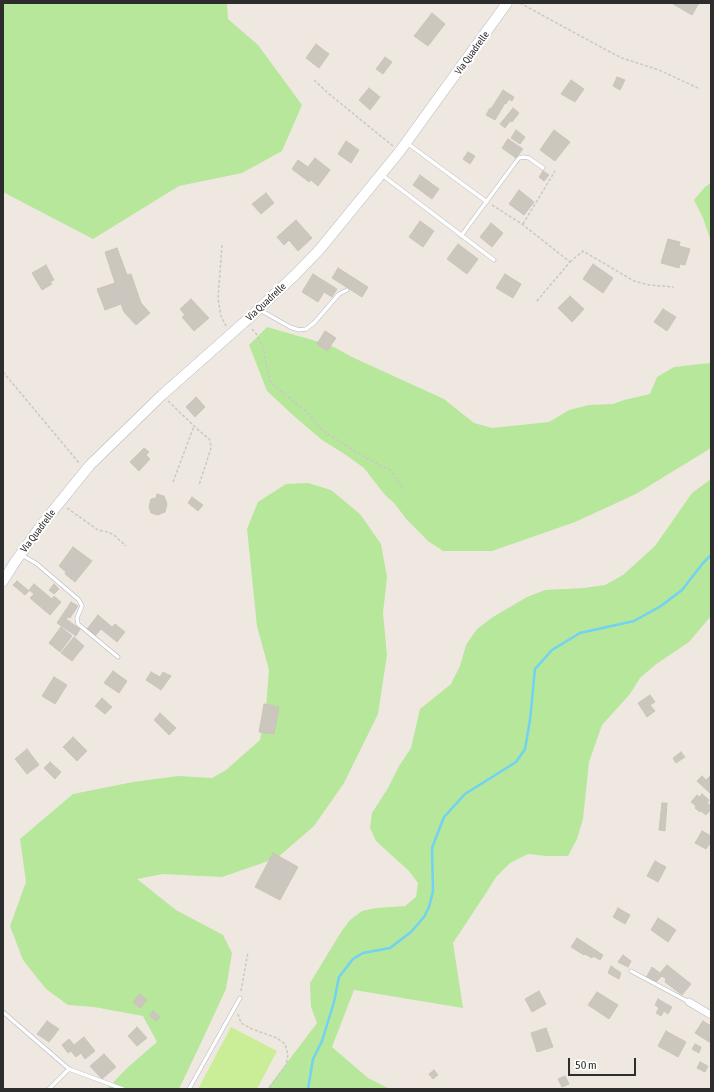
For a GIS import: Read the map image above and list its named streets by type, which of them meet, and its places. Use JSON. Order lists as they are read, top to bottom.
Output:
{
  "streets": {
    "street": ["Via Quadrelle"]
  },
  "scale_bar": "50 m"
}
